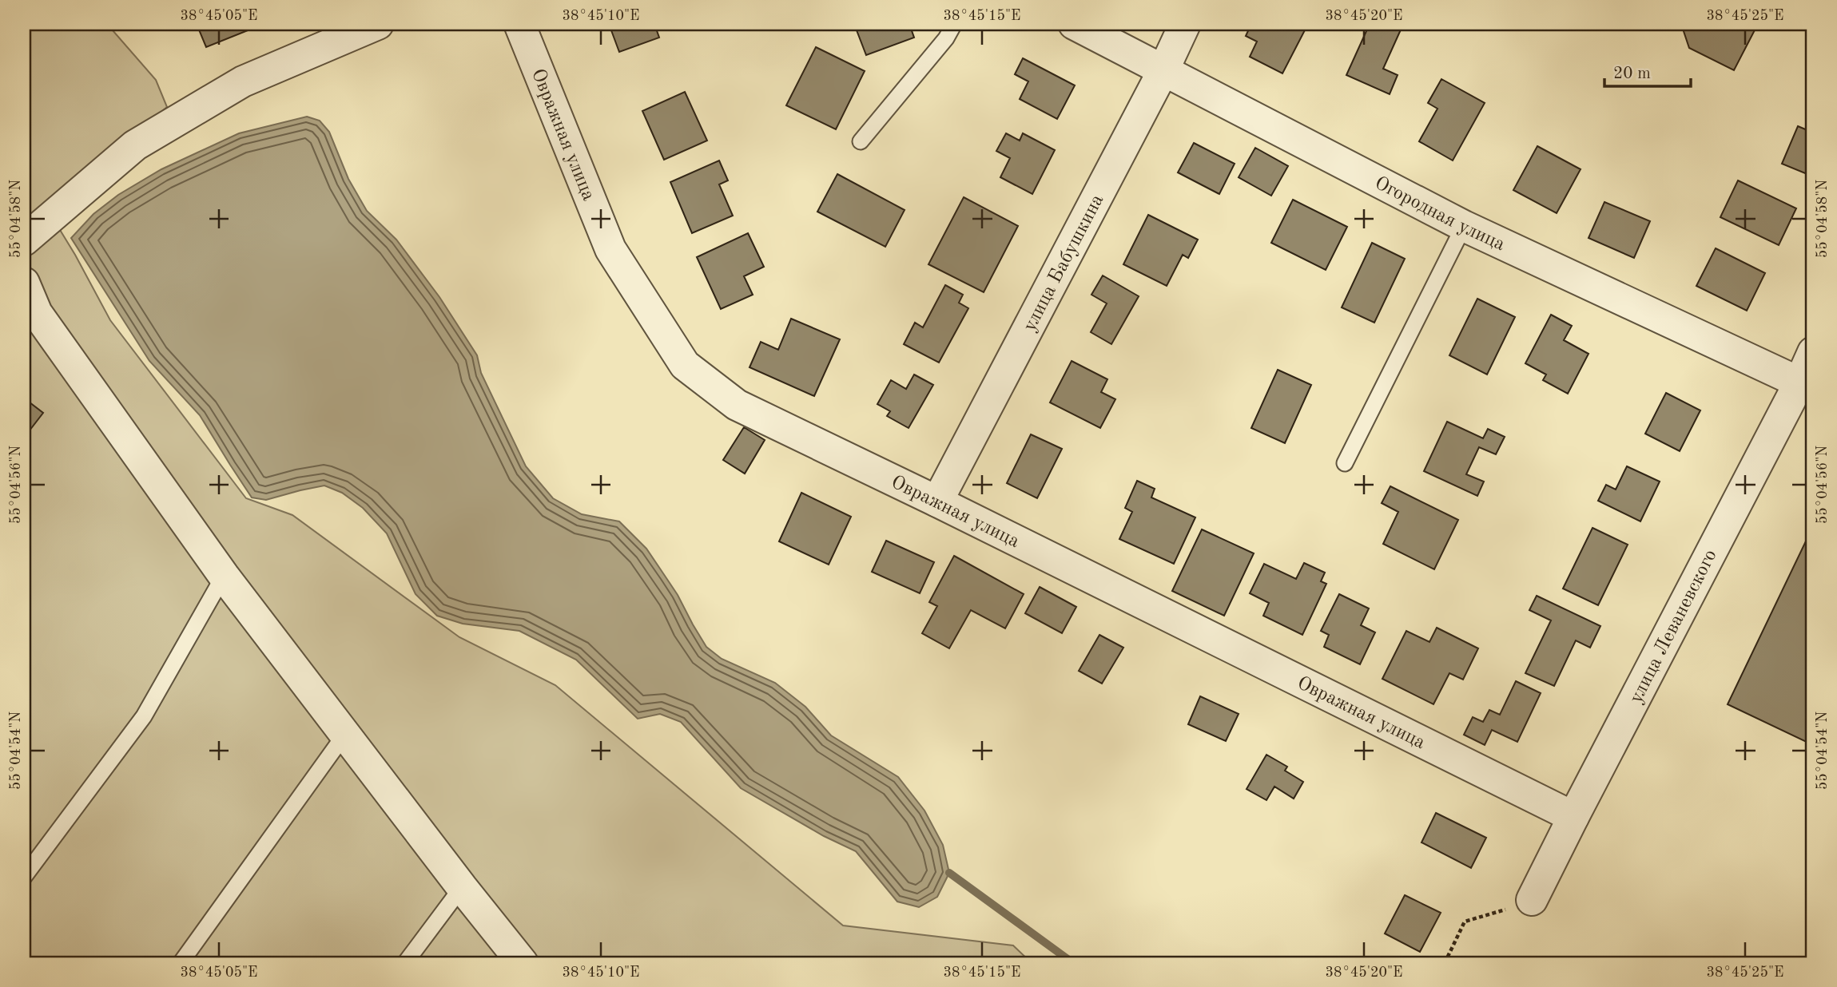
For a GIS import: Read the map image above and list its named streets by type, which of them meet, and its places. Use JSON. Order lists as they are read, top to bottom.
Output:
{
  "streets": {
    "street": [
      "Овражная улица",
      "Огородная улица",
      "улица Бабушкина",
      "улица Леваневского"
    ]
  },
  "crossings": [
    ["Овражная улица", "улица Бабушкина"],
    ["Овражная улица", "улица Леваневского"],
    ["Огородная улица", "улица Бабушкина"],
    ["Огородная улица", "улица Леваневского"]
  ],
  "scale_bar": "20 m",
  "coordinates": [
    "38°45'05\"E",
    "38°45'10\"E",
    "38°45'15\"E",
    "38°45'20\"E",
    "38°45'25\"E",
    "55°04'58\"N",
    "55°04'56\"N",
    "55°04'54\"N"
  ]
}
